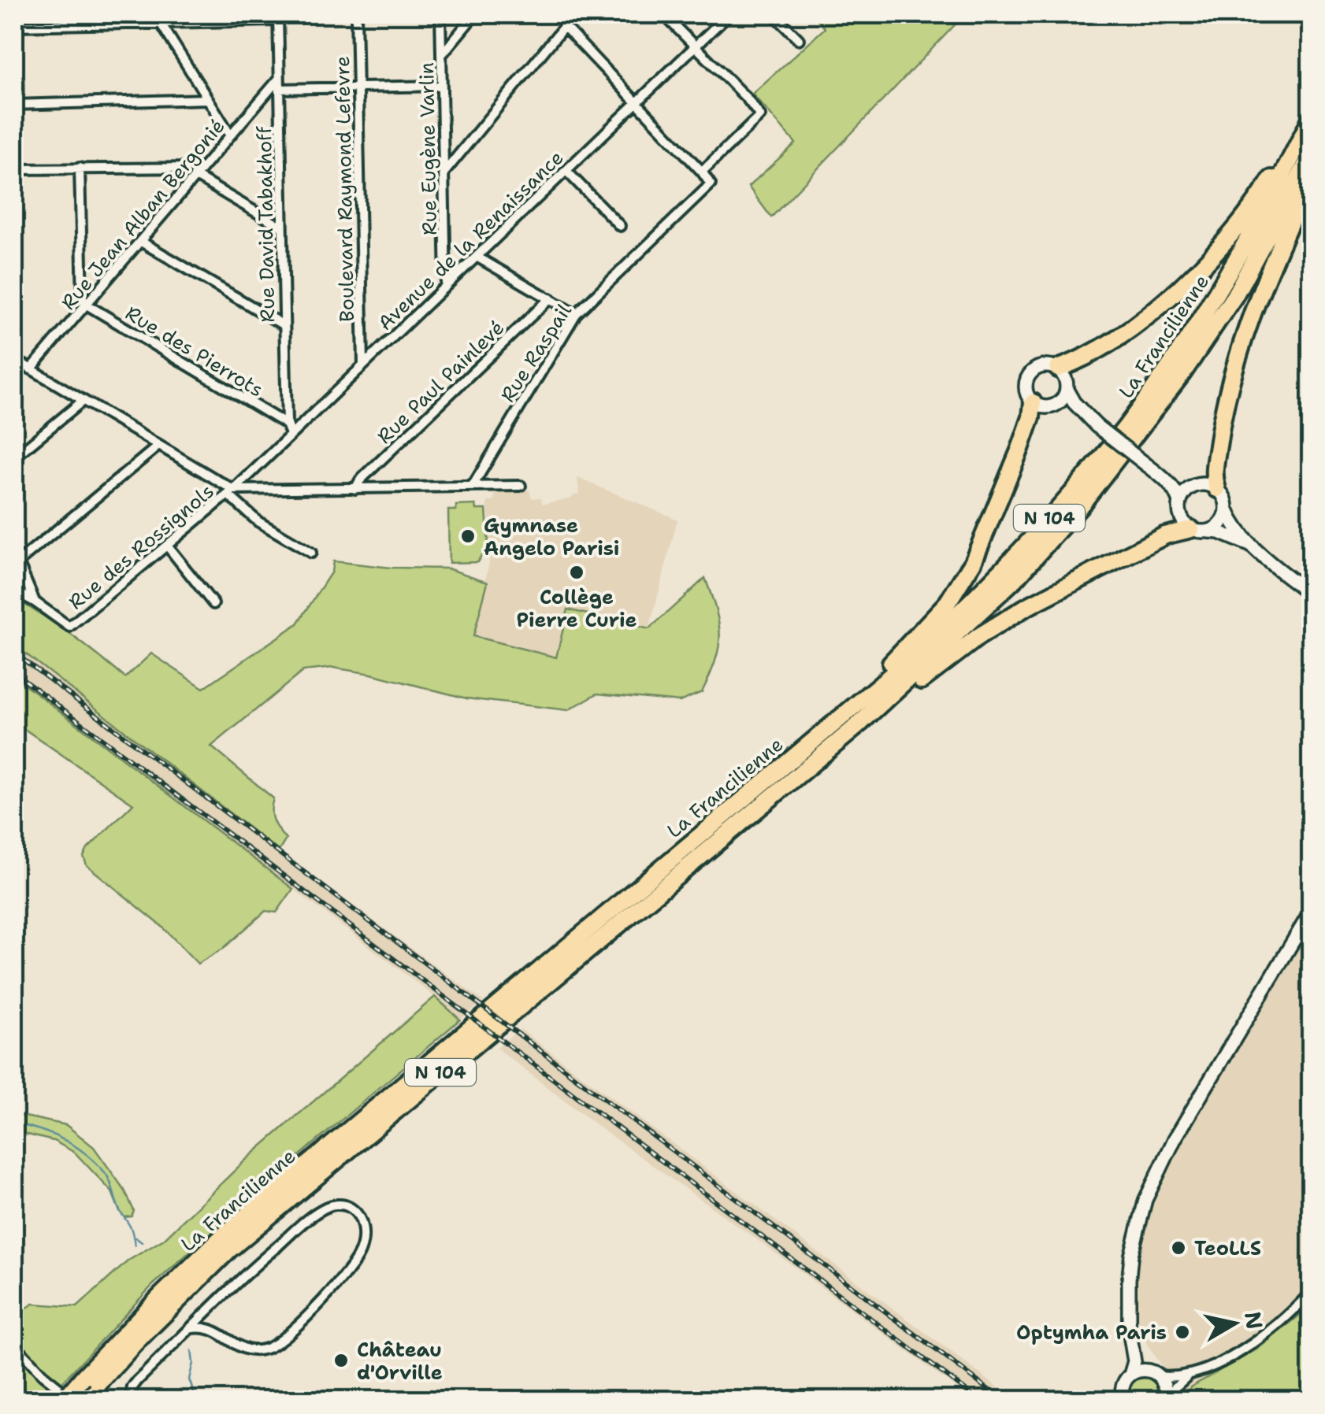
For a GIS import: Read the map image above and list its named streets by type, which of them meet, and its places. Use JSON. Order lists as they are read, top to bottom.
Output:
{
  "streets": {
    "highway": ["La Francilienne", "N 104"],
    "street": [
      "Rue Eugène Varlin",
      "Boulevard Raymond Lefevre",
      "Rue Jean Alban Bergonié",
      "Rue David Tabakhoff",
      "Avenue de la Renaissance",
      "Rue des Pierrots",
      "Rue Raspail",
      "Rue Paul Painlevé",
      "Rue des Rossignols"
    ]
  },
  "crossings": [
    ["Rue Eugène Varlin", "Avenue de la Renaissance"],
    ["Boulevard Raymond Lefevre", "Avenue de la Renaissance"],
    ["Rue Jean Alban Bergonié", "Rue David Tabakhoff"],
    ["Rue Jean Alban Bergonié", "Rue des Pierrots"],
    ["Rue David Tabakhoff", "Avenue de la Renaissance"],
    ["Rue David Tabakhoff", "Rue des Pierrots"],
    ["Avenue de la Renaissance", "Rue des Rossignols"]
  ],
  "places": [
    "Gymnase Angelo Parisi",
    "Collège Pierre Curie",
    "TeoLLS",
    "Optymha Paris",
    "Château d'Orville"
  ],
  "north": "right"
}
